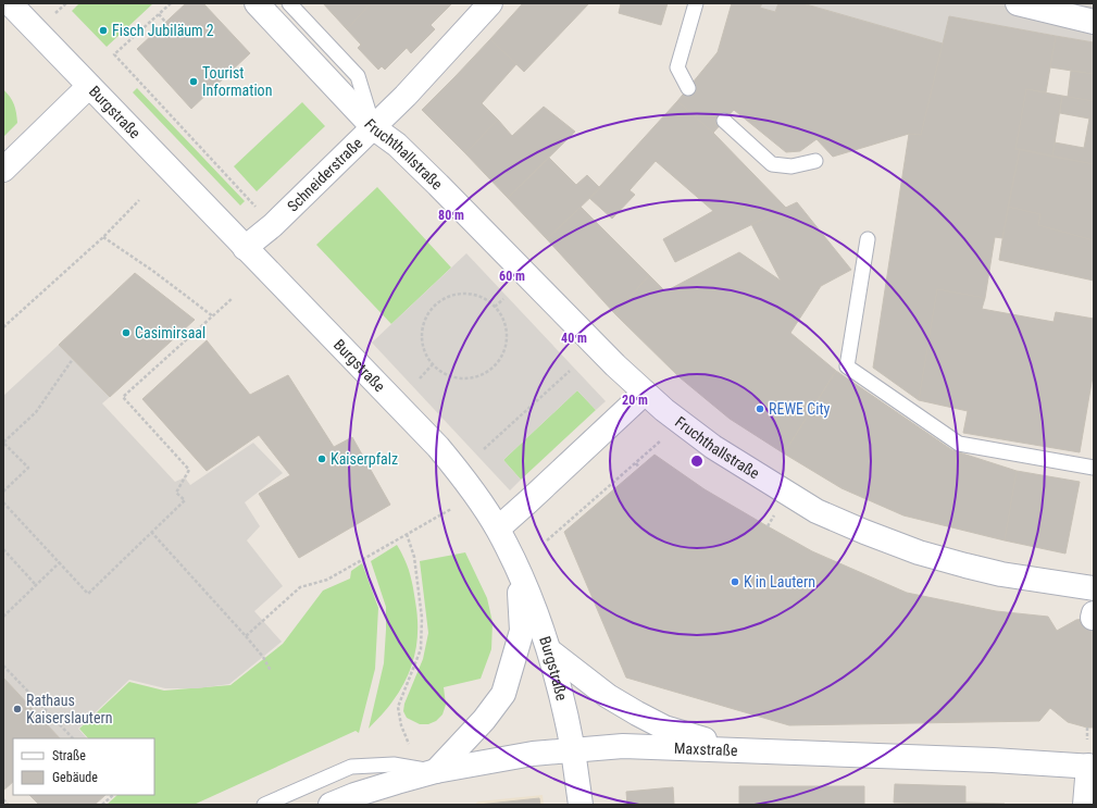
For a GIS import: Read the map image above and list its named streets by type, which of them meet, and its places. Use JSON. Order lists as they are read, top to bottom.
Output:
{
  "streets": {
    "main road": [
      "Burgstraße",
      "Fruchthallstraße",
      "Schneiderstraße",
      "Maxstraße"
    ]
  },
  "crossings": [
    ["Burgstraße", "Schneiderstraße"],
    ["Burgstraße", "Maxstraße"],
    ["Fruchthallstraße", "Schneiderstraße"]
  ],
  "places": [
    "Fisch Jubiläum 2",
    "Tourist Information",
    "Casimirsaal",
    "REWE City",
    "Kaiserpfalz",
    "K in Lautern",
    "Rathaus Kaiserslautern"
  ],
  "legend": ["Straße", "Gebäude"],
  "rings": [
    "80 m",
    "60 m",
    "40 m",
    "20 m"
  ]
}
